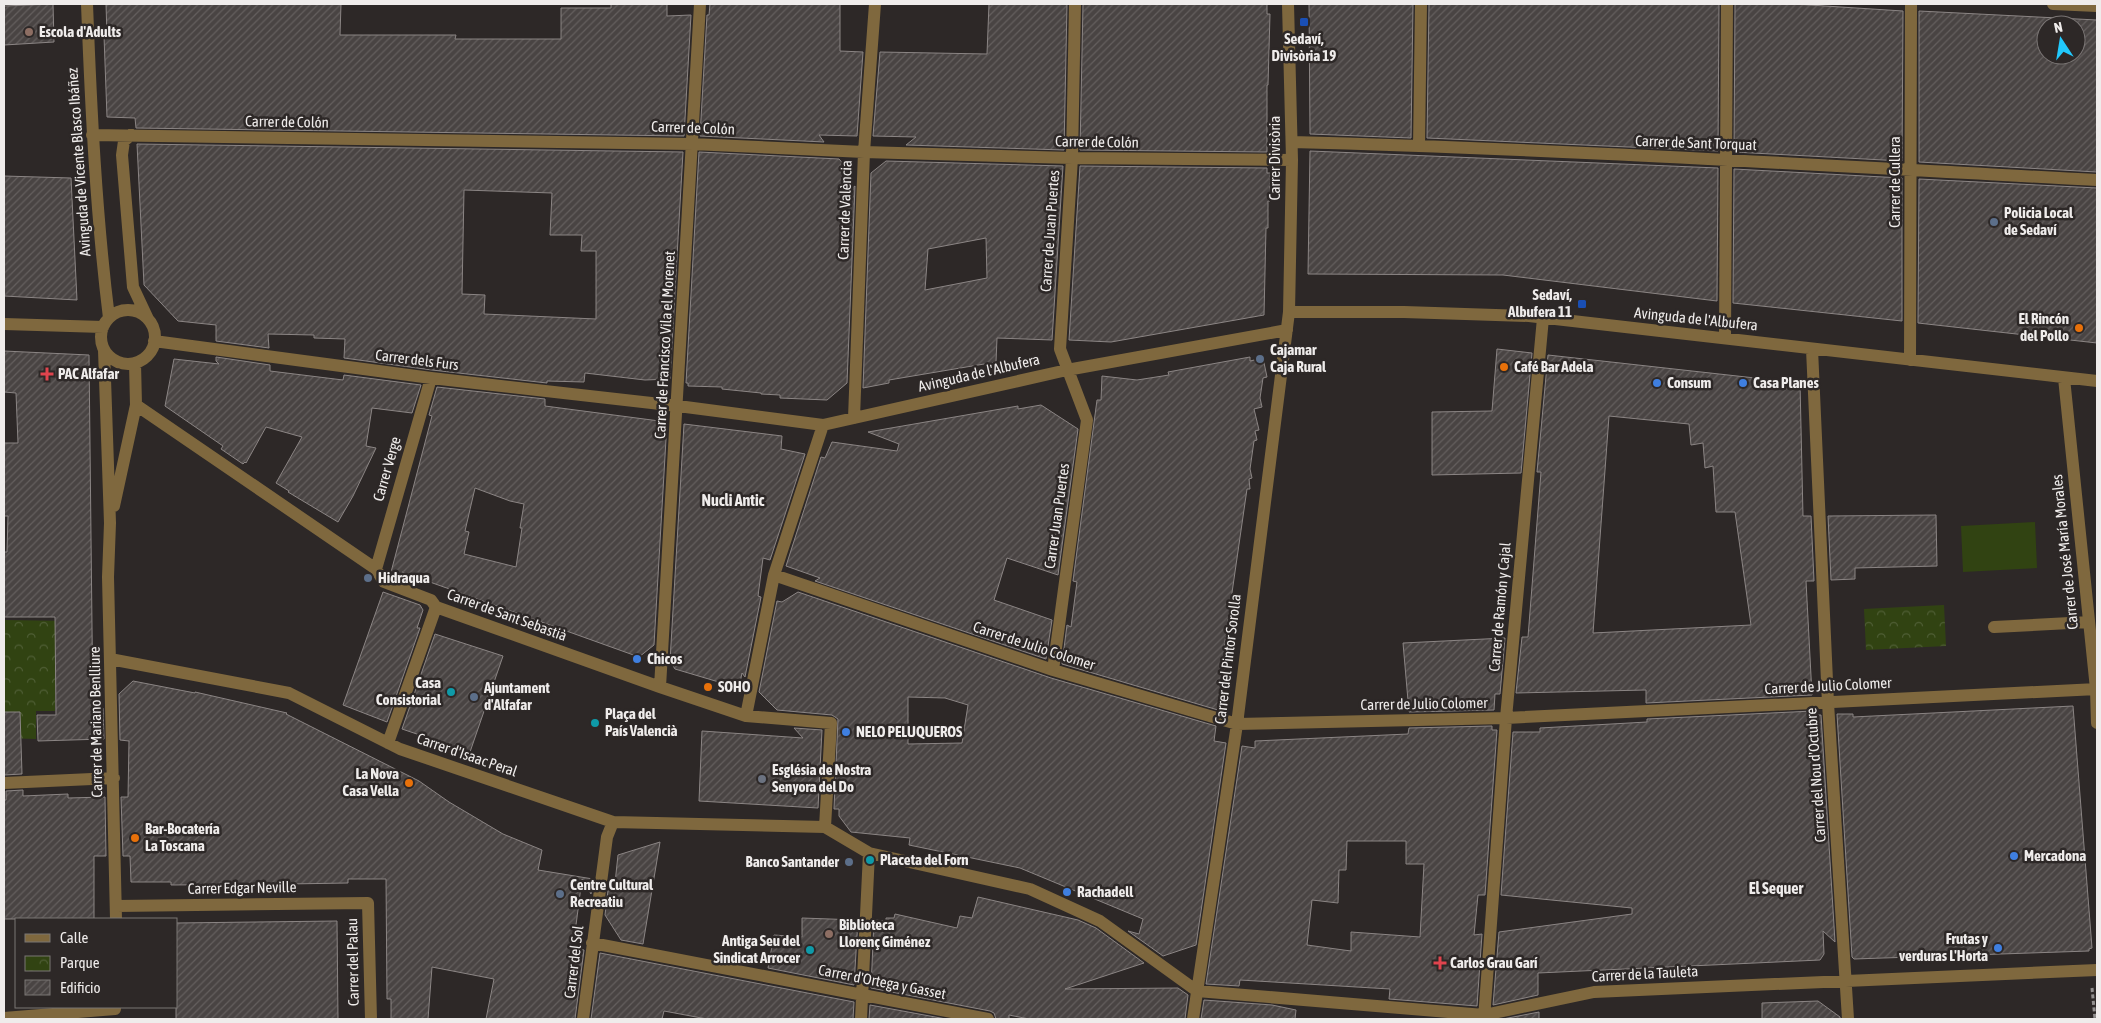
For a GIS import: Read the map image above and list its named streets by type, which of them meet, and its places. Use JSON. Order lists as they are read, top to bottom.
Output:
{
  "streets": {
    "street": [
      "Carrer de Colón",
      "Carrer de Sant Torquat",
      "Carrer Divisòria",
      "Avinguda de Vicente Blasco Ibáñez",
      "Carrer de Cullera",
      "Carrer de València",
      "Carrer de Juan Puertes",
      "Avinguda de l'Albufera",
      "Carrer de Francisco Vila el Morenet",
      "Carrer dels Furs",
      "Carrer Verge",
      "Carrer Juan Puertes",
      "Carrer de José María Morales",
      "Carrer de Ramón y Cajal",
      "Carrer de Sant Sebastià",
      "Carrer de Julio Colomer",
      "Carrer del Pintor Sorolla",
      "Carrer de Mariano Benlliure",
      "Carrer d'Isaac Peral",
      "Carrer del Nou d'Octubre",
      "Carrer Edgar Neville",
      "Carrer del Palau",
      "Carrer del Sol",
      "Carrer de la Tauleta",
      "Carrer d'Ortega y Gasset"
    ]
  },
  "crossings": [
    ["Carrer de Colón", "Carrer Divisòria"],
    ["Carrer de Colón", "Avinguda de Vicente Blasco Ibáñez"],
    ["Carrer de Colón", "Carrer de València"],
    ["Carrer de Colón", "Carrer de Juan Puertes"],
    ["Carrer de Colón", "Carrer de Francisco Vila el Morenet"],
    ["Carrer de Sant Torquat", "Carrer Divisòria"],
    ["Carrer de Sant Torquat", "Carrer de Cullera"],
    ["Carrer Divisòria", "Avinguda de l'Albufera"],
    ["Carrer Divisòria", "Carrer del Pintor Sorolla"],
    ["Avinguda de Vicente Blasco Ibáñez", "Carrer dels Furs"],
    ["Avinguda de Vicente Blasco Ibáñez", "Carrer de Mariano Benlliure"],
    ["Carrer de Cullera", "Avinguda de l'Albufera"],
    ["Carrer de València", "Avinguda de l'Albufera"],
    ["Carrer de Juan Puertes", "Avinguda de l'Albufera"],
    ["Carrer de Juan Puertes", "Carrer Juan Puertes"],
    ["Avinguda de l'Albufera", "Carrer de Francisco Vila el Morenet"],
    ["Avinguda de l'Albufera", "Carrer dels Furs"],
    ["Avinguda de l'Albufera", "Carrer Juan Puertes"],
    ["Avinguda de l'Albufera", "Carrer de José María Morales"],
    ["Avinguda de l'Albufera", "Carrer de Ramón y Cajal"],
    ["Avinguda de l'Albufera", "Carrer del Pintor Sorolla"],
    ["Avinguda de l'Albufera", "Carrer del Nou d'Octubre"],
    ["Carrer de Francisco Vila el Morenet", "Carrer dels Furs"],
    ["Carrer de Francisco Vila el Morenet", "Carrer de Sant Sebastià"],
    ["Carrer dels Furs", "Carrer Verge"],
    ["Carrer dels Furs", "Carrer de Mariano Benlliure"],
    ["Carrer Verge", "Carrer de Sant Sebastià"],
    ["Carrer Juan Puertes", "Carrer de Julio Colomer"],
    ["Carrer de José María Morales", "Carrer de Julio Colomer"],
    ["Carrer de Ramón y Cajal", "Carrer de Julio Colomer"],
    ["Carrer de Ramón y Cajal", "Carrer de la Tauleta"],
    ["Carrer de Sant Sebastià", "Carrer de Mariano Benlliure"],
    ["Carrer de Sant Sebastià", "Carrer d'Isaac Peral"],
    ["Carrer de Julio Colomer", "Carrer del Pintor Sorolla"],
    ["Carrer de Julio Colomer", "Carrer del Nou d'Octubre"],
    ["Carrer del Pintor Sorolla", "Carrer de la Tauleta"],
    ["Carrer de Mariano Benlliure", "Carrer d'Isaac Peral"],
    ["Carrer de Mariano Benlliure", "Carrer Edgar Neville"],
    ["Carrer d'Isaac Peral", "Carrer del Sol"],
    ["Carrer del Nou d'Octubre", "Carrer de la Tauleta"],
    ["Carrer Edgar Neville", "Carrer del Palau"],
    ["Carrer del Sol", "Carrer d'Ortega y Gasset"]
  ],
  "districts": ["Nucli Antic", "El Sequer"],
  "places": {
    "transit": ["Sedaví, Divisòria 19", "Sedaví, Albufera 11"],
    "other": [
      "Escola d'Adults",
      "Policia Local de Sedaví",
      "El Rincón del Pollo",
      "Cajamar Caja Rural",
      "Café Bar Adela",
      "Consum",
      "Casa Planes",
      "Hidraqua",
      "Chicos",
      "SOHO",
      "Casa Consistorial",
      "Ajuntament d'Alfafar",
      "Plaça del País Valencià",
      "NELO PELUQUEROS",
      "Església de Nostra Senyora del Do",
      "La Nova Casa Vella",
      "Bar-Bocatería La Toscana",
      "Mercadona",
      "Placeta del Forn",
      "Banco Santander",
      "Rachadell",
      "Centre Cultural Recreatiu",
      "Biblioteca Llorenç Giménez",
      "Frutas y verduras L'Horta",
      "Antiga Seu del Sindicat Arrocer"
    ],
    "health": ["PAC Alfafar", "Carlos Grau Garí"]
  },
  "legend": ["Calle", "Parque", "Edificio"],
  "north": "top"
}
